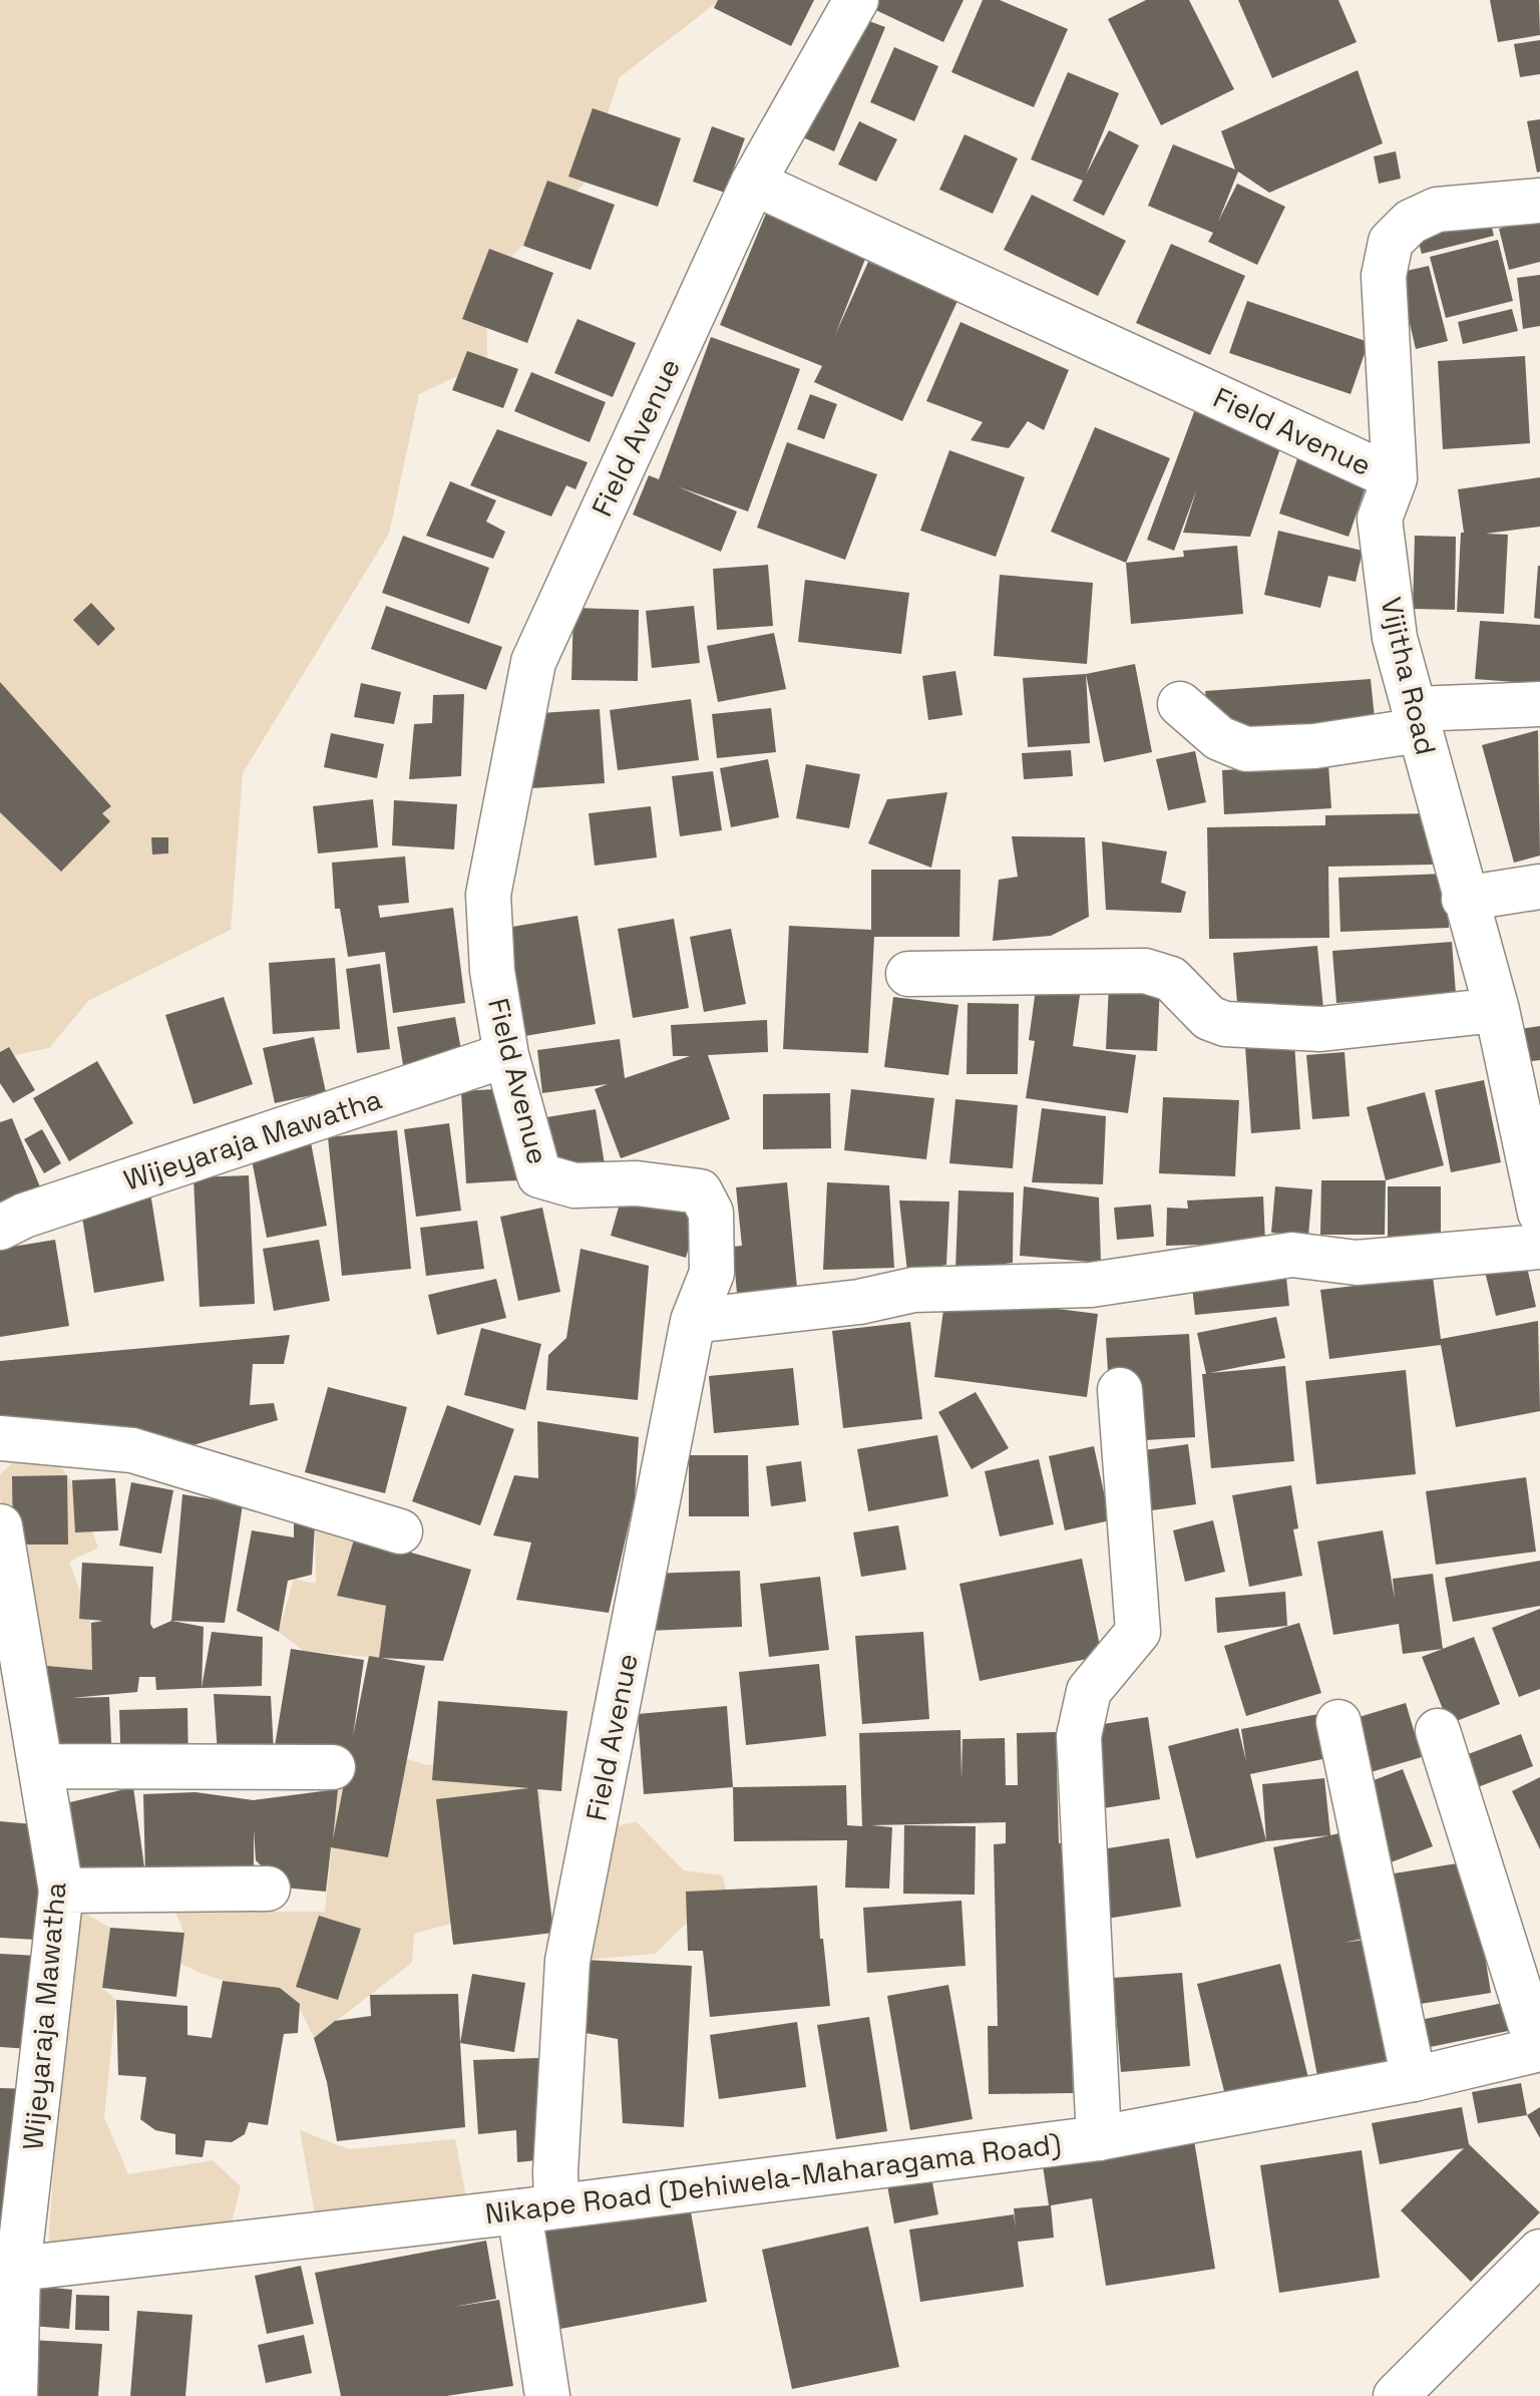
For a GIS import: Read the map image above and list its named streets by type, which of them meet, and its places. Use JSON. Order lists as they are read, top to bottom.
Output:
{
  "streets": {
    "street": [
      "Field Avenue",
      "Vijitha Road",
      "Wijeyaraja Mawatha",
      "Nikape Road (Dehiwela-Maharagama Road)"
    ]
  },
  "crossings": [
    ["Field Avenue", "Vijitha Road"],
    ["Field Avenue", "Wijeyaraja Mawatha"],
    ["Field Avenue", "Nikape Road (Dehiwela-Maharagama Road)"],
    ["Wijeyaraja Mawatha", "Nikape Road (Dehiwela-Maharagama Road)"]
  ]
}
